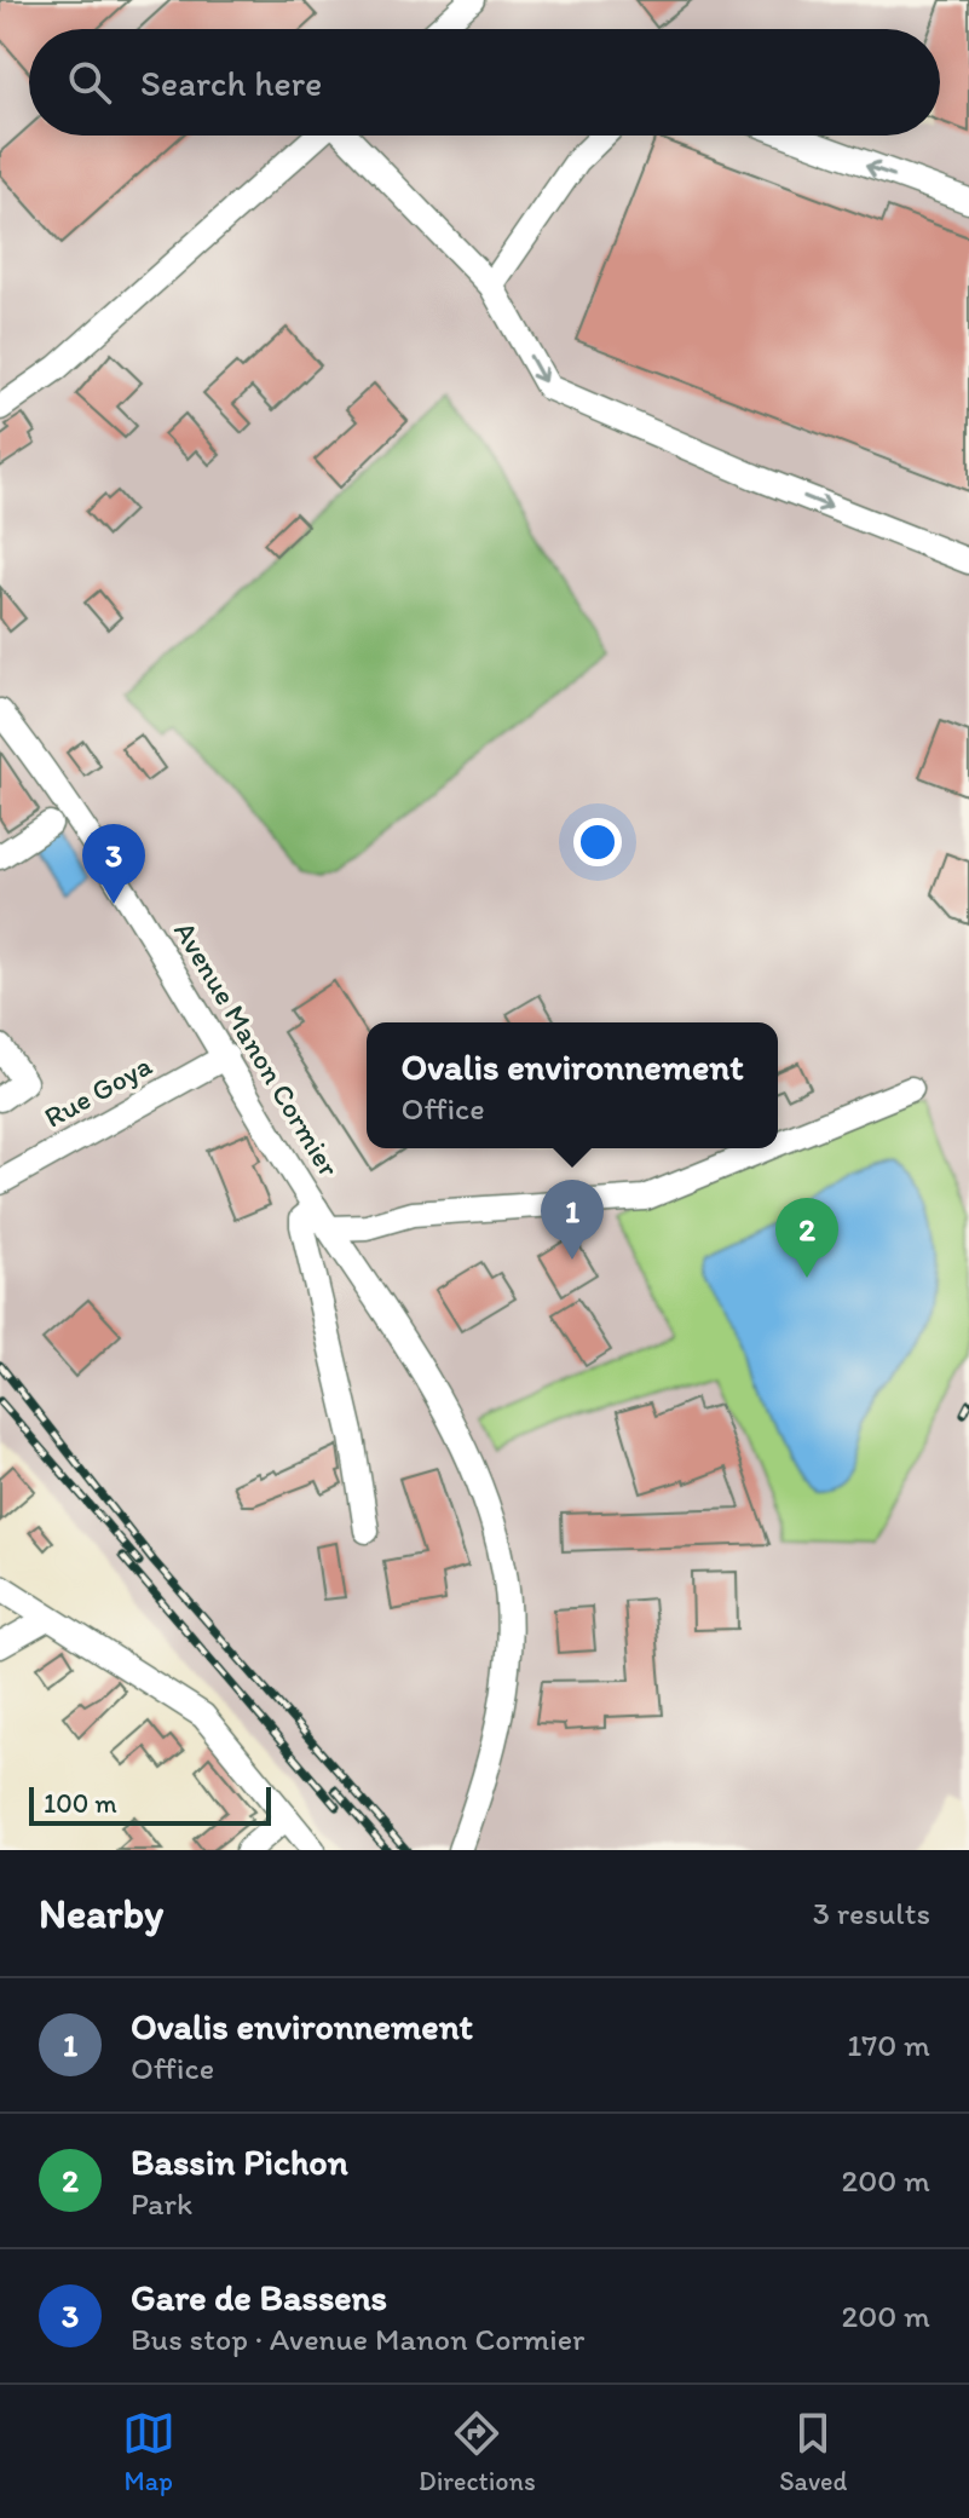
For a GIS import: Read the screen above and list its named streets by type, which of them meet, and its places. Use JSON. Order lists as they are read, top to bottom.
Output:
{
  "streets": {
    "street": ["Avenue Manon Cormier", "Rue Goya"]
  },
  "crossings": [
    ["Avenue Manon Cormier", "Rue Goya"]
  ],
  "scale_bar": "100 m",
  "page": {
    "search": "Search here",
    "pins": ["3", "1", "2"],
    "popup": ["Ovalis environnement", "Office"],
    "scale": "100 m",
    "heading": ["Nearby", "3 results"],
    "list": [
      {
        "mark": "1",
        "name": "Ovalis environnement",
        "note": "Office",
        "value": "170 m"
      },
      {
        "mark": "2",
        "name": "Bassin Pichon",
        "note": "Park",
        "value": "200 m"
      },
      {
        "mark": "3",
        "name": "Gare de Bassens",
        "note": "Bus stop · Avenue Manon Cormier",
        "value": "200 m"
      }
    ],
    "nav": ["Map", "Directions", "Saved"]
  }
}
